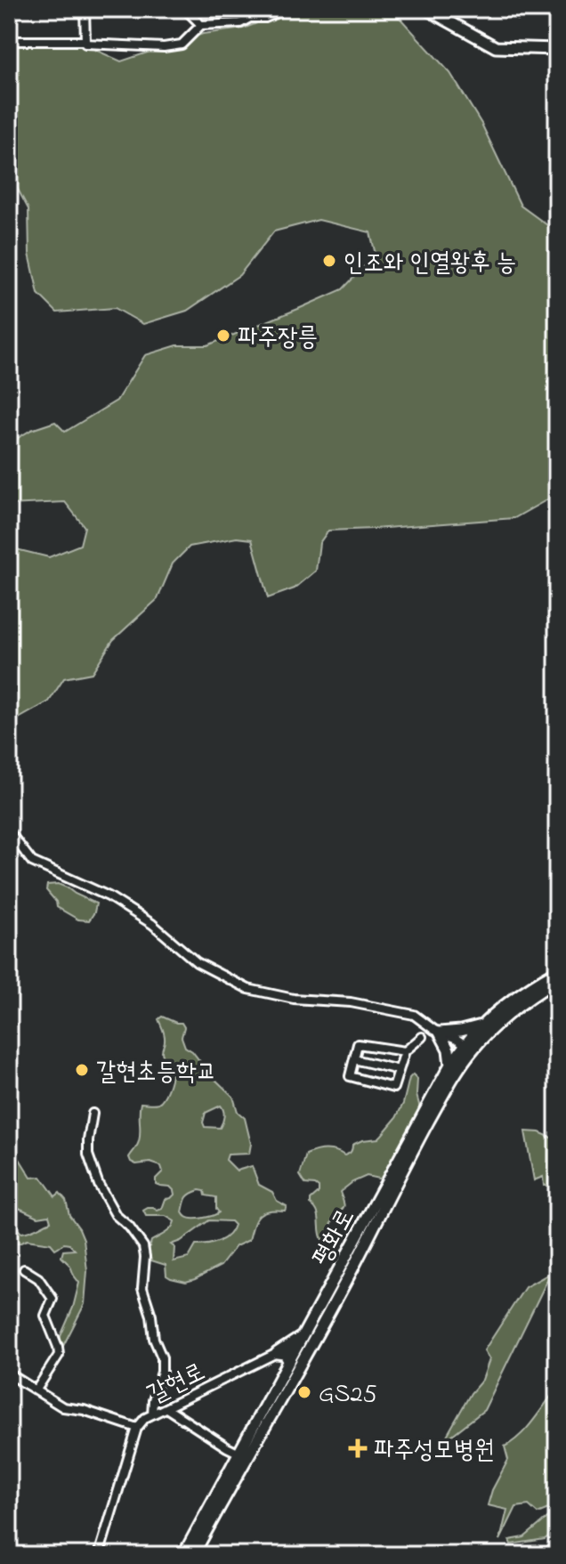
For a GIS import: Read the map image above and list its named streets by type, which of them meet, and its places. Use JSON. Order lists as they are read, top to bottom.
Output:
{
  "streets": {
    "main road": ["평화로"],
    "street": ["갈현로"]
  },
  "places": {
    "other": [
      "인조와 인열왕후 능",
      "파주장릉",
      "갈현초등학교",
      "GS25"
    ],
    "health": ["파주성모병원"]
  }
}
